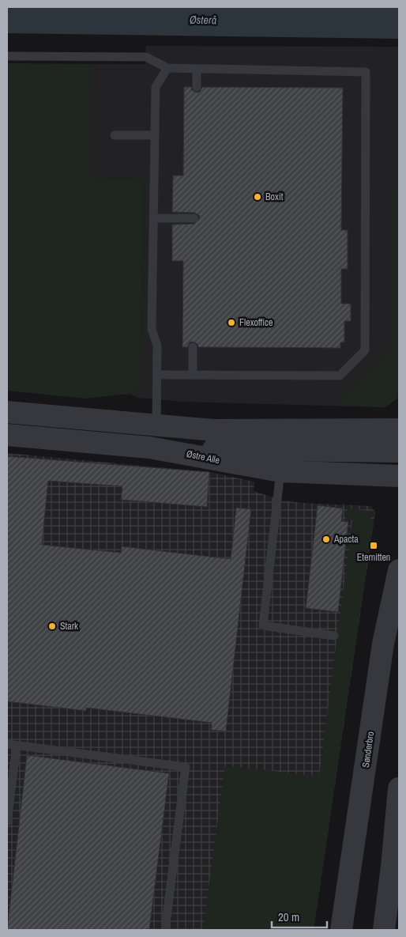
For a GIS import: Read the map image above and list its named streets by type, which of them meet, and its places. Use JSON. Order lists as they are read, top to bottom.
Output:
{
  "streets": {
    "street": ["Østre Alle", "Sønderbro"]
  },
  "water": ["Østerå"],
  "places": {
    "other": [
      "Boxit",
      "Flexoffice",
      "Apacta",
      "Stark"
    ],
    "transit": ["Eternitten"]
  },
  "scale_bar": "20 m"
}
